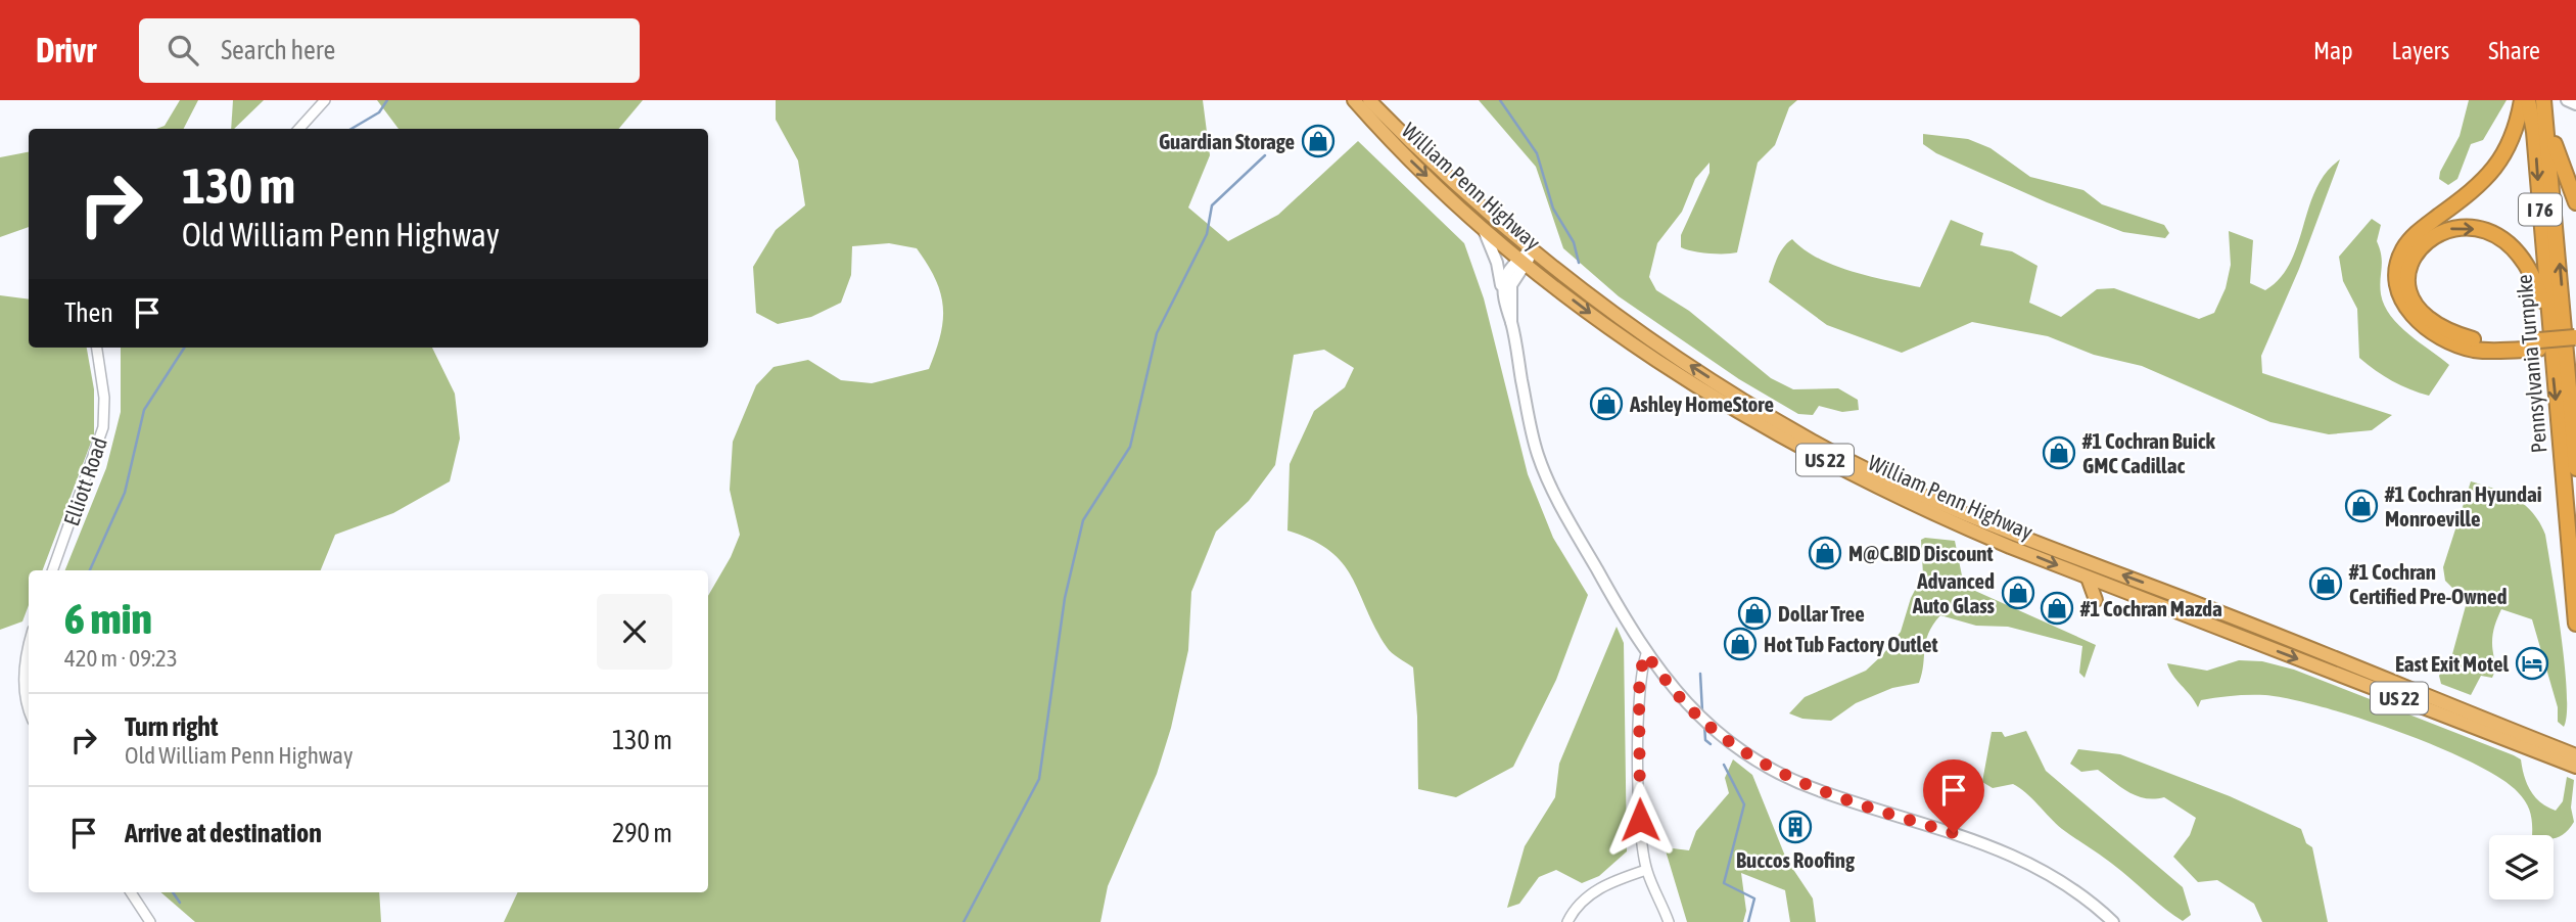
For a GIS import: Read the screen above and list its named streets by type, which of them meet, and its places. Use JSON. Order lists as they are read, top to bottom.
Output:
{
  "streets": {
    "highway": [
      "William Penn Highway",
      "I 76",
      "Pennsylvania Turnpike",
      "US 22"
    ],
    "street": ["Elliott Road"]
  },
  "places": {
    "shop": [
      "Guardian Storage",
      "Ashley HomeStore",
      "#1 Cochran Buick GMC Cadillac",
      "#1 Cochran Hyundai Monroeville",
      "M@C.BID Discount",
      "#1 Cochran Certified Pre-Owned",
      "Advanced Auto Glass",
      "#1 Cochran Mazda",
      "Dollar Tree",
      "Hot Tub Factory Outlet"
    ],
    "hotel": ["East Exit Motel"],
    "building": ["Buccos Roofing"]
  },
  "page": {
    "header": "Drivr",
    "search": "Search here",
    "nav": ["Map", "Layers", "Share"],
    "turn": ["130 m", "Old William Penn Highway"],
    "then": "Then",
    "heading": ["6 min", "420 m · 09:23"],
    "list": [
      {
        "name": "Turn right",
        "note": "Old William Penn Highway",
        "value": "130 m"
      },
      {
        "name": "Arrive at destination",
        "value": "290 m"
      }
    ]
  }
}
